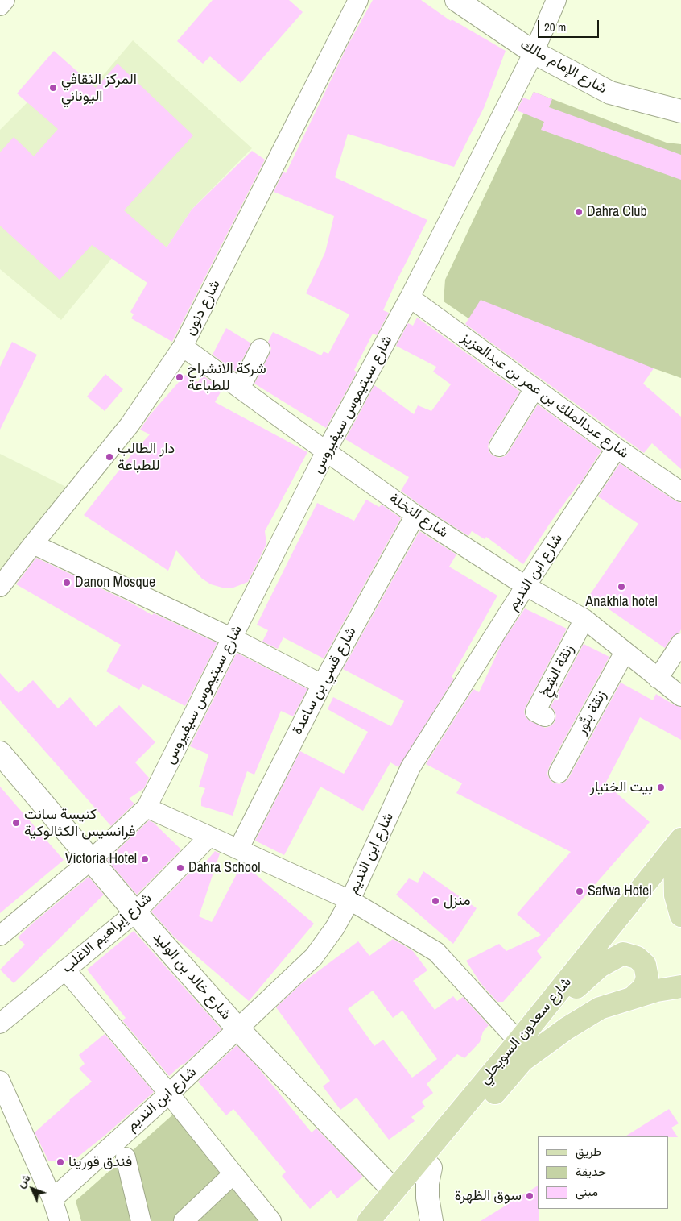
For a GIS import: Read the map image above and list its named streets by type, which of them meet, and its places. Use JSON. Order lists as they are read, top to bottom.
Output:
{
  "streets": {
    "main road": ["شارع سعدون السويحلي"],
    "street": [
      "شارع الإمام مالك",
      "شارع دنون",
      "شارع عبدالملك بن عمر بن عبدالعزيز",
      "شارع سبتيموس سيفيروس",
      "شارع النخلة",
      "شارع ابن النديم",
      "ْزنقة الشِحٍ",
      "شارع قسي بن ساعدة",
      "زنقة بتٌور",
      "شارع إبراهيم الاغلب",
      "شارع خالد بن الوليد"
    ]
  },
  "crossings": [
    ["شارع الإمام مالك", "شارع سبتيموس سيفيروس"],
    ["شارع دنون", "شارع النخلة"],
    ["شارع عبدالملك بن عمر بن عبدالعزيز", "شارع سبتيموس سيفيروس"],
    ["شارع عبدالملك بن عمر بن عبدالعزيز", "شارع ابن النديم"],
    ["شارع سبتيموس سيفيروس", "شارع النخلة"],
    ["شارع سبتيموس سيفيروس", "شارع خالد بن الوليد"],
    ["شارع النخلة", "شارع ابن النديم"],
    ["شارع النخلة", "ْزنقة الشِحٍ"],
    ["شارع النخلة", "شارع قسي بن ساعدة"],
    ["شارع النخلة", "زنقة بتٌور"],
    ["شارع ابن النديم", "شارع خالد بن الوليد"],
    ["شارع إبراهيم الاغلب", "شارع خالد بن الوليد"],
    ["شارع خالد بن الوليد", "شارع سعدون السويحلي"]
  ],
  "places": [
    "المركز الثقافي اليوناني",
    "Dahra Club",
    "شركة الانشراح للطباعة",
    "دار الطالب للطباعة",
    "Danon Mosque",
    "Anakhla hotel",
    "بيت الختيار",
    "كنيسة سانت فرانسيس الكثالوكية",
    "Victoria Hotel",
    "Dahra School",
    "Safwa Hotel",
    "منزل",
    "فندق قورينا",
    "سوق الظهرة"
  ],
  "legend": ["طريق", "حديقة", "مبنى"],
  "scale_bar": "20 m",
  "north": "top left"
}
